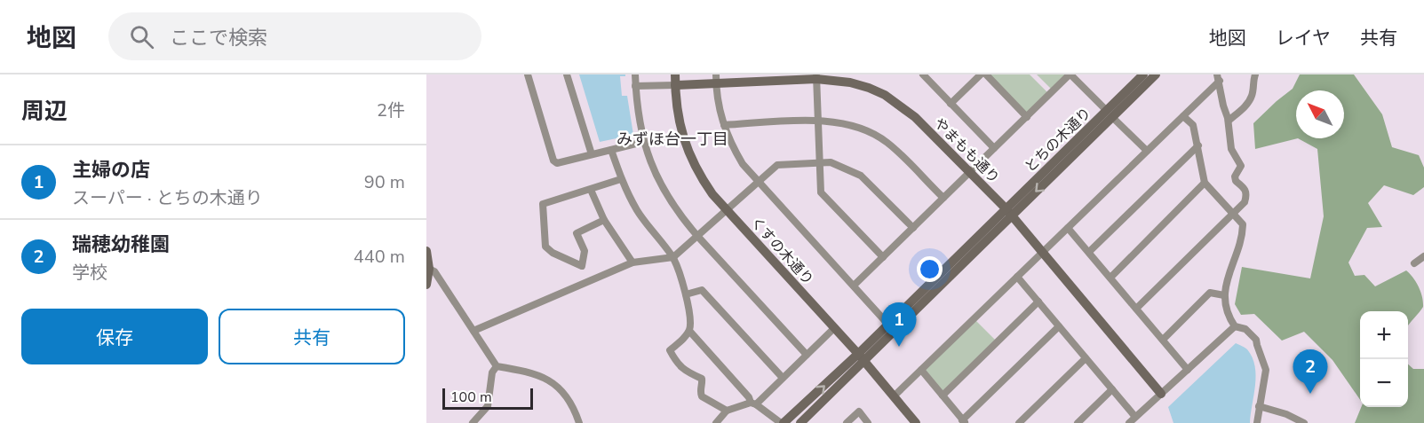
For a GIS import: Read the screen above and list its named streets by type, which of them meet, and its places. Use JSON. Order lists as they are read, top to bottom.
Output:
{
  "streets": {
    "street": ["とちの木通り", "やまもも通り", "くすの木通り"]
  },
  "crossings": [
    ["とちの木通り", "やまもも通り"],
    ["とちの木通り", "くすの木通り"],
    ["やまもも通り", "くすの木通り"]
  ],
  "districts": ["みずほ台一丁目"],
  "scale_bar": "100 m",
  "north": "top left",
  "page": {
    "header": "地図",
    "search": "ここで検索",
    "nav": ["地図", "レイヤ", "共有"],
    "heading": ["周辺", "2件"],
    "list": [
      {
        "mark": "1",
        "name": "主婦の店",
        "note": "スーパー · とちの木通り",
        "value": "90 m"
      },
      {
        "mark": "2",
        "name": "瑞穂幼稚園",
        "note": "学校",
        "value": "440 m"
      }
    ],
    "buttons": ["保存", "共有"],
    "pins": ["1", "2"],
    "map_buttons": ["+", "−"],
    "scale": "100 m"
  }
}
